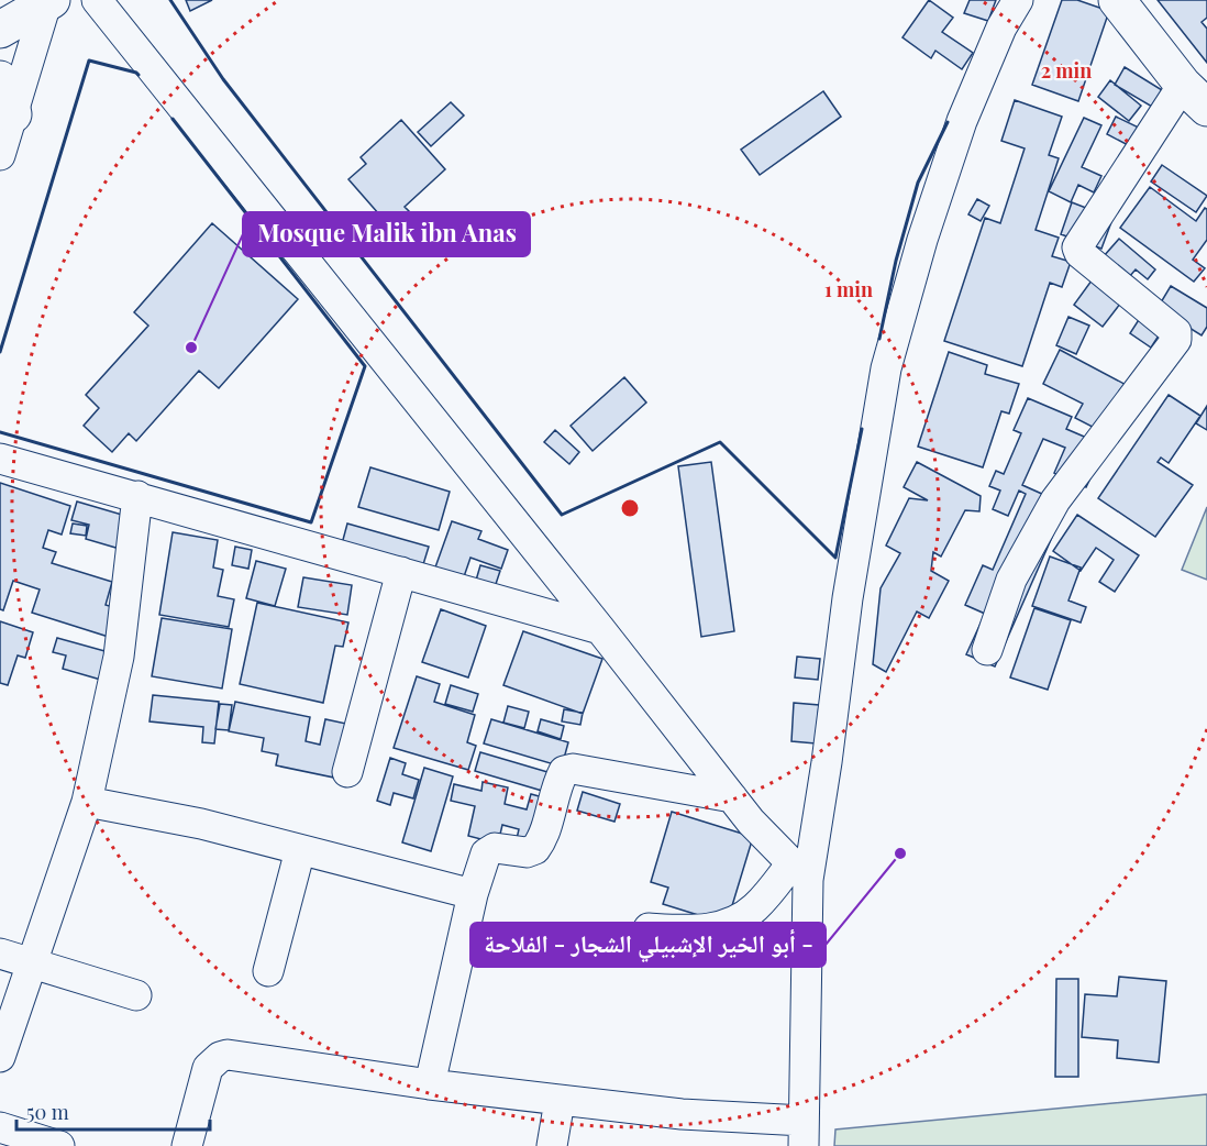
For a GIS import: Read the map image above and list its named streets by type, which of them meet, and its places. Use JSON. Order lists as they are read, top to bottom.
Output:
{
  "places": ["Mosque Malik ibn Anas", "أبو الخير الإشبيلي الشجار - الفلاحة -"],
  "scale_bar": "50 m",
  "rings": ["2 min", "1 min"]
}
